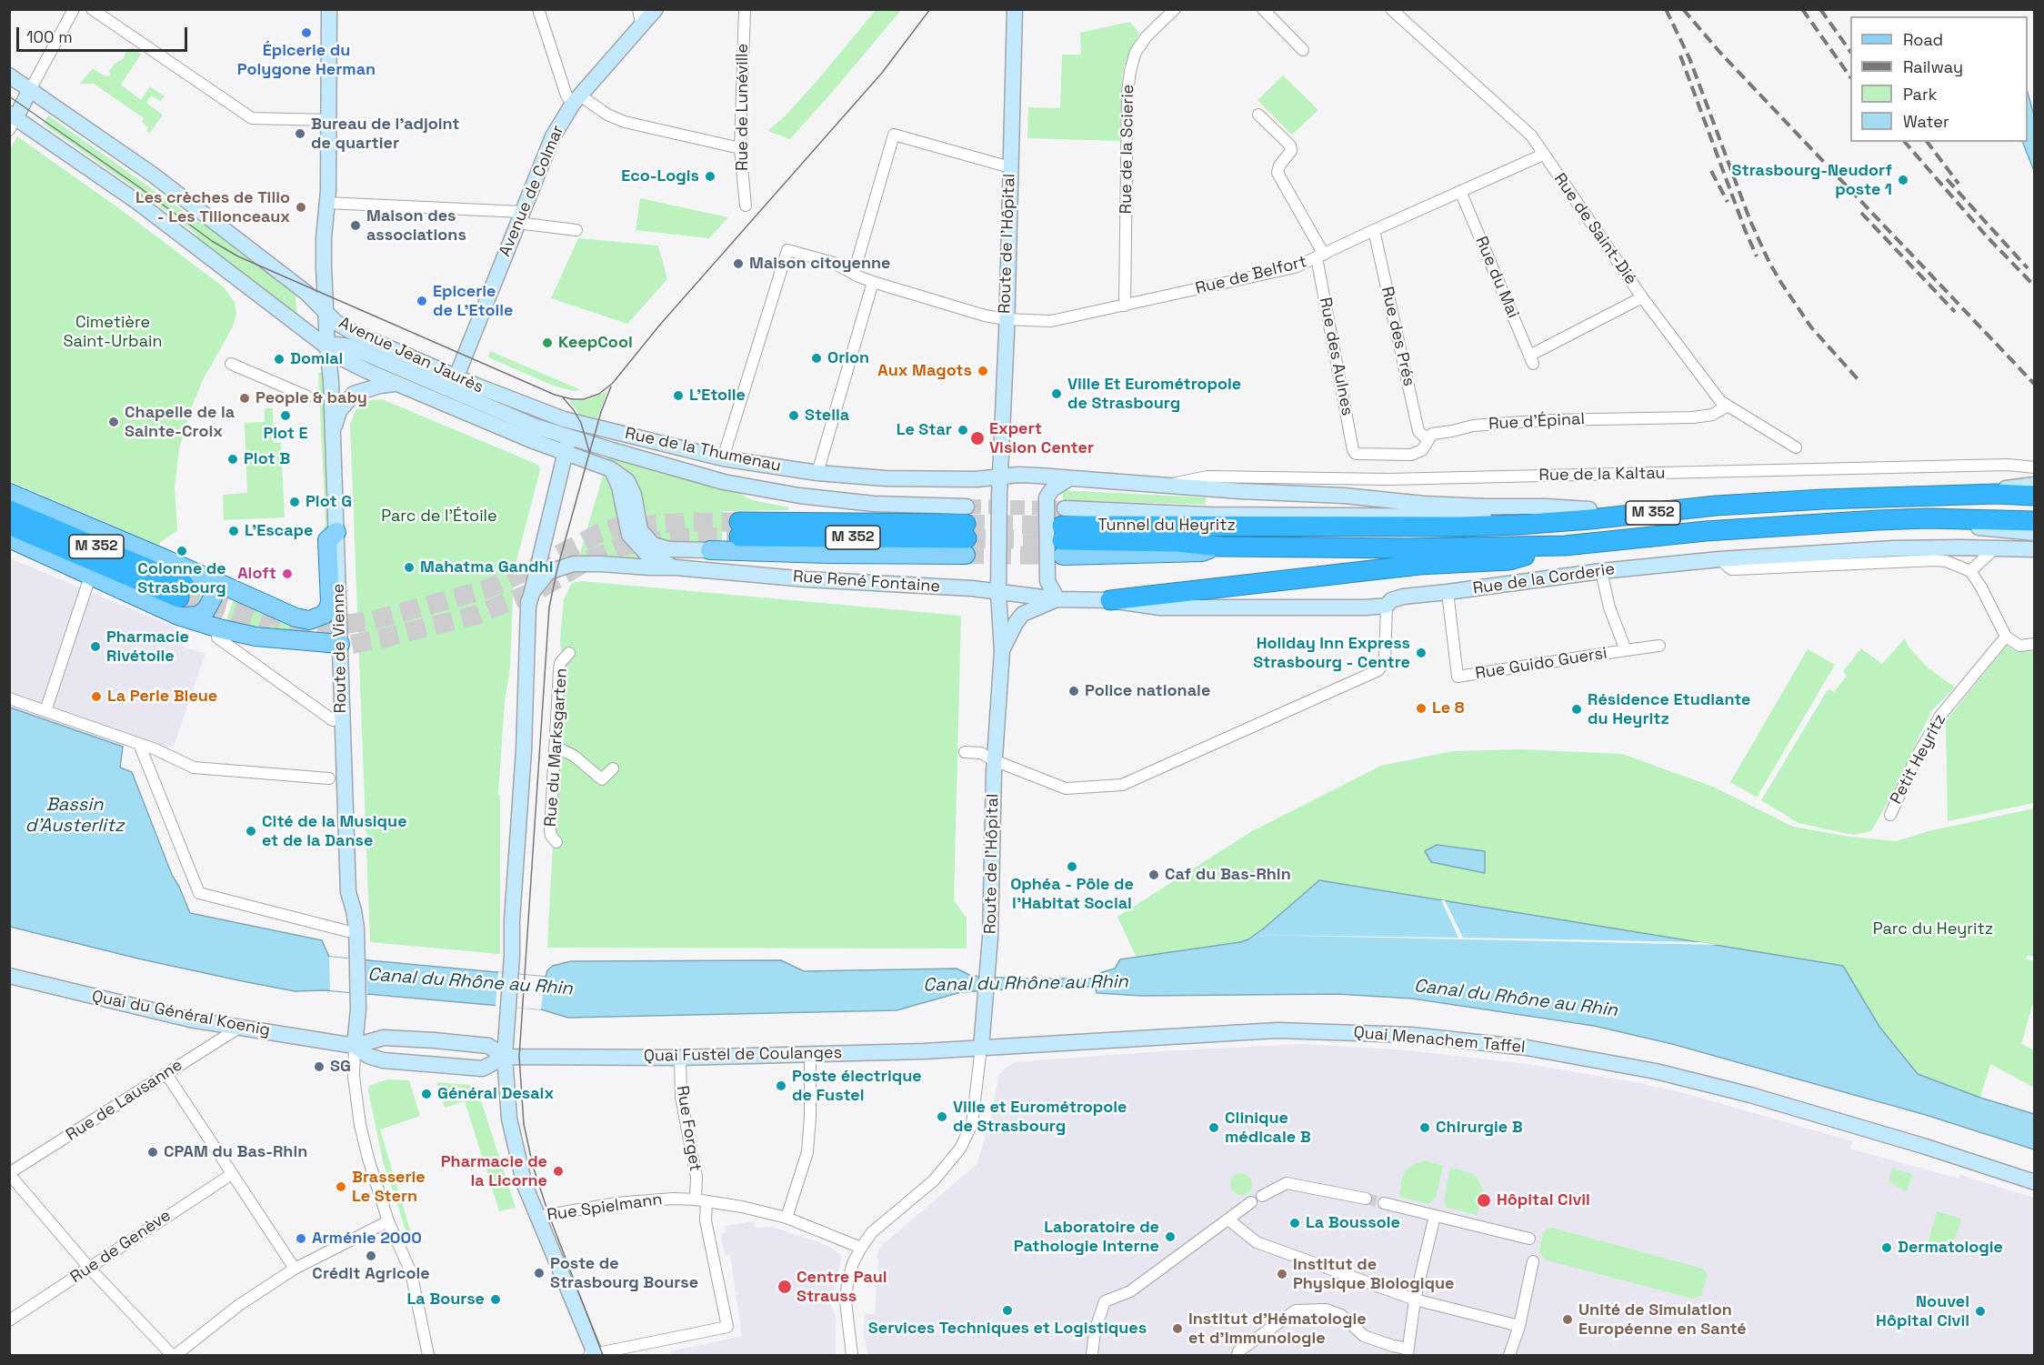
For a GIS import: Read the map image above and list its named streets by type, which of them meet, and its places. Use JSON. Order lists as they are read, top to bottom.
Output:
{
  "streets": {
    "highway": ["M 352", "Tunnel du Heyritz"],
    "main road": [
      "Avenue de Colmar",
      "Route de l'Hôpital",
      "Avenue Jean Jaurès",
      "Rue de la Thumenau",
      "Rue de la Corderie",
      "Rue René Fontaine",
      "Route de Vienne",
      "Quai du Général Koenig",
      "Quai Menachem Taffel",
      "Quai Fustel de Coulanges"
    ],
    "street": [
      "Rue de Lunéville",
      "Rue de la Scierie",
      "Rue de Saint-Dié",
      "Rue de Belfort",
      "Rue du Mai",
      "Rue des Prés",
      "Rue des Aulnes",
      "Rue d'Épinal",
      "Rue de la Kaltau",
      "Rue Guido Guersi",
      "Rue du Marksgarten",
      "Petit Heyritz",
      "Rue de Lausanne",
      "Rue Forget",
      "Rue Spielmann",
      "Rue de Genève"
    ]
  },
  "crossings": [
    ["Rue de la Scierie", "Rue de Belfort"],
    ["Avenue de Colmar", "Avenue Jean Jaurès"],
    ["Rue de Saint-Dié", "Rue de Belfort"],
    ["Rue de Saint-Dié", "Rue du Mai"],
    ["Rue de Saint-Dié", "Rue d'Épinal"],
    ["Route de l'Hôpital", "Rue de Belfort"],
    ["Route de l'Hôpital", "Rue de la Thumenau"],
    ["Route de l'Hôpital", "Rue René Fontaine"],
    ["Route de l'Hôpital", "Quai Menachem Taffel"],
    ["Route de l'Hôpital", "Quai Fustel de Coulanges"],
    ["Rue de Belfort", "Rue du Mai"],
    ["Rue de Belfort", "Rue des Prés"],
    ["Rue de Belfort", "Rue des Aulnes"],
    ["Rue de Belfort", "Rue de la Thumenau"],
    ["Rue des Prés", "Rue des Aulnes"],
    ["Rue des Prés", "Rue d'Épinal"],
    ["Avenue Jean Jaurès", "Rue de la Thumenau"],
    ["Avenue Jean Jaurès", "M 352"],
    ["Avenue Jean Jaurès", "Route de Vienne"],
    ["Rue des Aulnes", "Rue d'Épinal"],
    ["Rue de la Thumenau", "Rue de la Kaltau"],
    ["M 352", "Tunnel du Heyritz"],
    ["Rue de la Corderie", "Rue René Fontaine"],
    ["Rue de la Corderie", "Rue Guido Guersi"],
    ["Route de Vienne", "Quai du Général Koenig"],
    ["Quai du Général Koenig", "Quai Fustel de Coulanges"],
    ["Quai du Général Koenig", "Rue de Lausanne"],
    ["Quai Menachem Taffel", "Quai Fustel de Coulanges"],
    ["Quai Fustel de Coulanges", "Rue Forget"],
    ["Rue Forget", "Rue Spielmann"]
  ],
  "water": ["Bassin d'Austerlitz", "Canal du Rhône au Rhin"],
  "parks": ["Cimetière Saint-Urbain", "Parc de l'Étoile", "Parc du Heyritz"],
  "places": [
    "Épicerie du Polygone Herman",
    "Bureau de l'adjoint de quartier",
    "Eco-Logis",
    "Strasbourg-Neudorf poste 1",
    "Les crèches de Tilio - Les Tilionceaux",
    "Maison des associations",
    "Maison citoyenne",
    "Epicerie de L'Etoile",
    "KeepCool",
    "Orion",
    "Domial",
    "Aux Magots",
    "Ville Et Eurométropole de Strasbourg",
    "L'Etoile",
    "People & baby",
    "Plot E",
    "Stella",
    "Chapelle de la Sainte-Croix",
    "Le Star",
    "Expert Vision Center",
    "Plot B",
    "Plot G",
    "L'Escape",
    "Colonne de Strasbourg",
    "Mahatma Gandhi",
    "Aloft",
    "Pharmacie Rivétoile",
    "Holiday Inn Express Strasbourg - Centre",
    "Police nationale",
    "La Perle Bleue",
    "Le 8",
    "Résidence Etudiante du Heyritz",
    "Cité de la Musique et de la Danse",
    "Ophéa - Pôle de l'Habitat Social",
    "Caf du Bas-Rhin",
    "SG",
    "Poste électrique de Fustel",
    "Général Desaix",
    "Ville et Eurométropole de Strasbourg",
    "Clinique médicale B",
    "Chirurgie B",
    "CPAM du Bas-Rhin",
    "Pharmacie de la Licorne",
    "Brasserie Le Stern",
    "Hôpital Civil",
    "La Boussole",
    "Laboratoire de Pathologie Interne",
    "Arménie 2000",
    "Dermatologie",
    "Crédit Agricole",
    "Poste de Strasbourg Bourse",
    "Institut de Physique Biologique",
    "Centre Paul Strauss",
    "La Bourse",
    "Services Techniques et Logistiques",
    "Nouvel Hôpital Civil",
    "Unité de Simulation Européenne en Santé",
    "Institut d'Hématologie et d'Immunologie"
  ],
  "legend": [
    "Road",
    "Railway",
    "Park",
    "Water"
  ],
  "scale_bar": "100 m"
}
